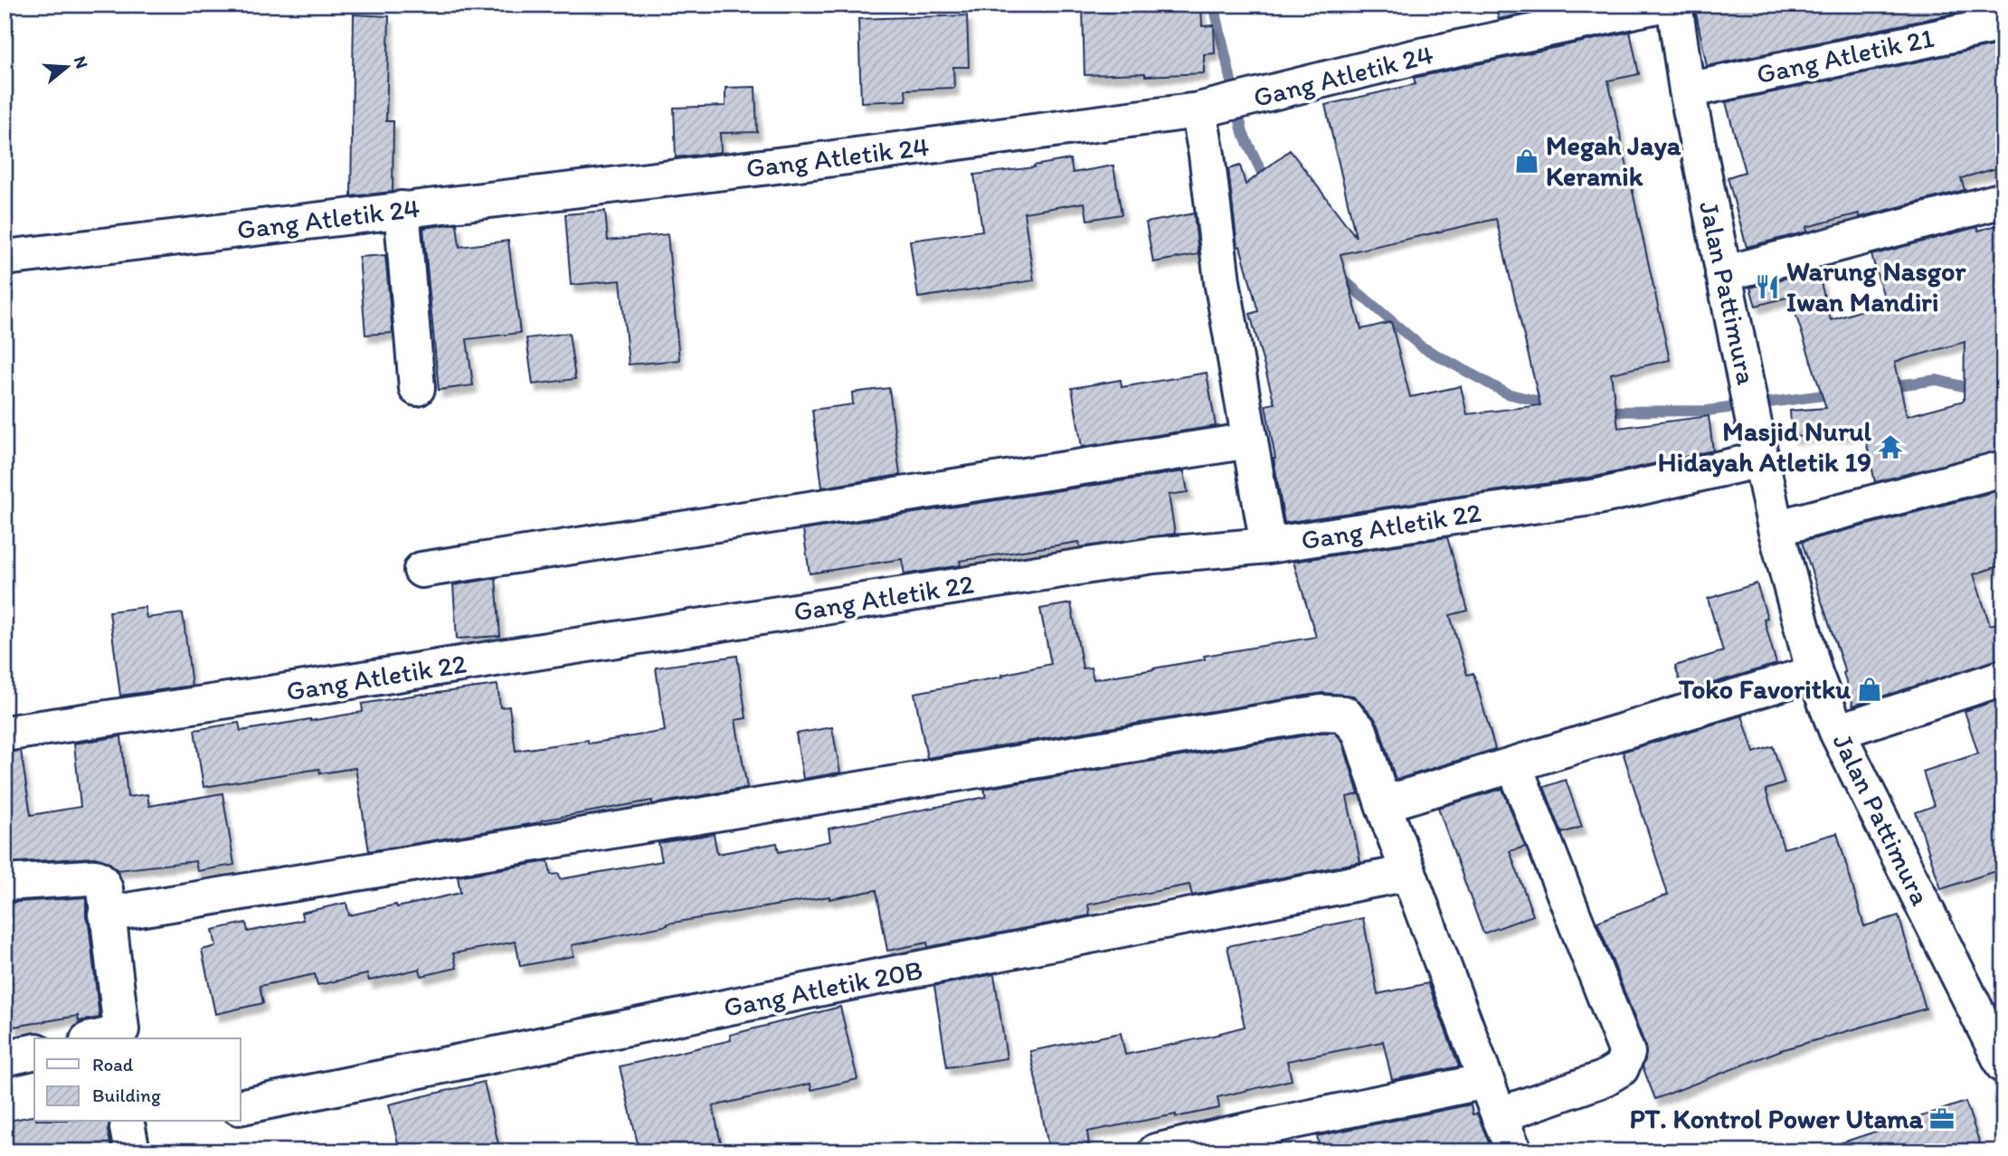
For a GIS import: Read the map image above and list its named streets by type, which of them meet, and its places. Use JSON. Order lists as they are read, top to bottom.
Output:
{
  "streets": {
    "street": [
      "Gang Atletik 21",
      "Gang Atletik 24",
      "Jalan Pattimura",
      "Gang Atletik 22",
      "Gang Atletik 20B"
    ]
  },
  "crossings": [
    ["Gang Atletik 21", "Jalan Pattimura"],
    ["Jalan Pattimura", "Gang Atletik 22"]
  ],
  "places": {
    "shop": ["Megah Jaya Keramik", "Toko Favoritku"],
    "restaurant": ["Warung Nasgor Iwan Mandiri"],
    "temple": ["Masjid Nurul Hidayah Atletik 19"],
    "office": ["PT. Kontrol Power Utama"]
  },
  "legend": ["Road", "Building"],
  "north": "right"
}
